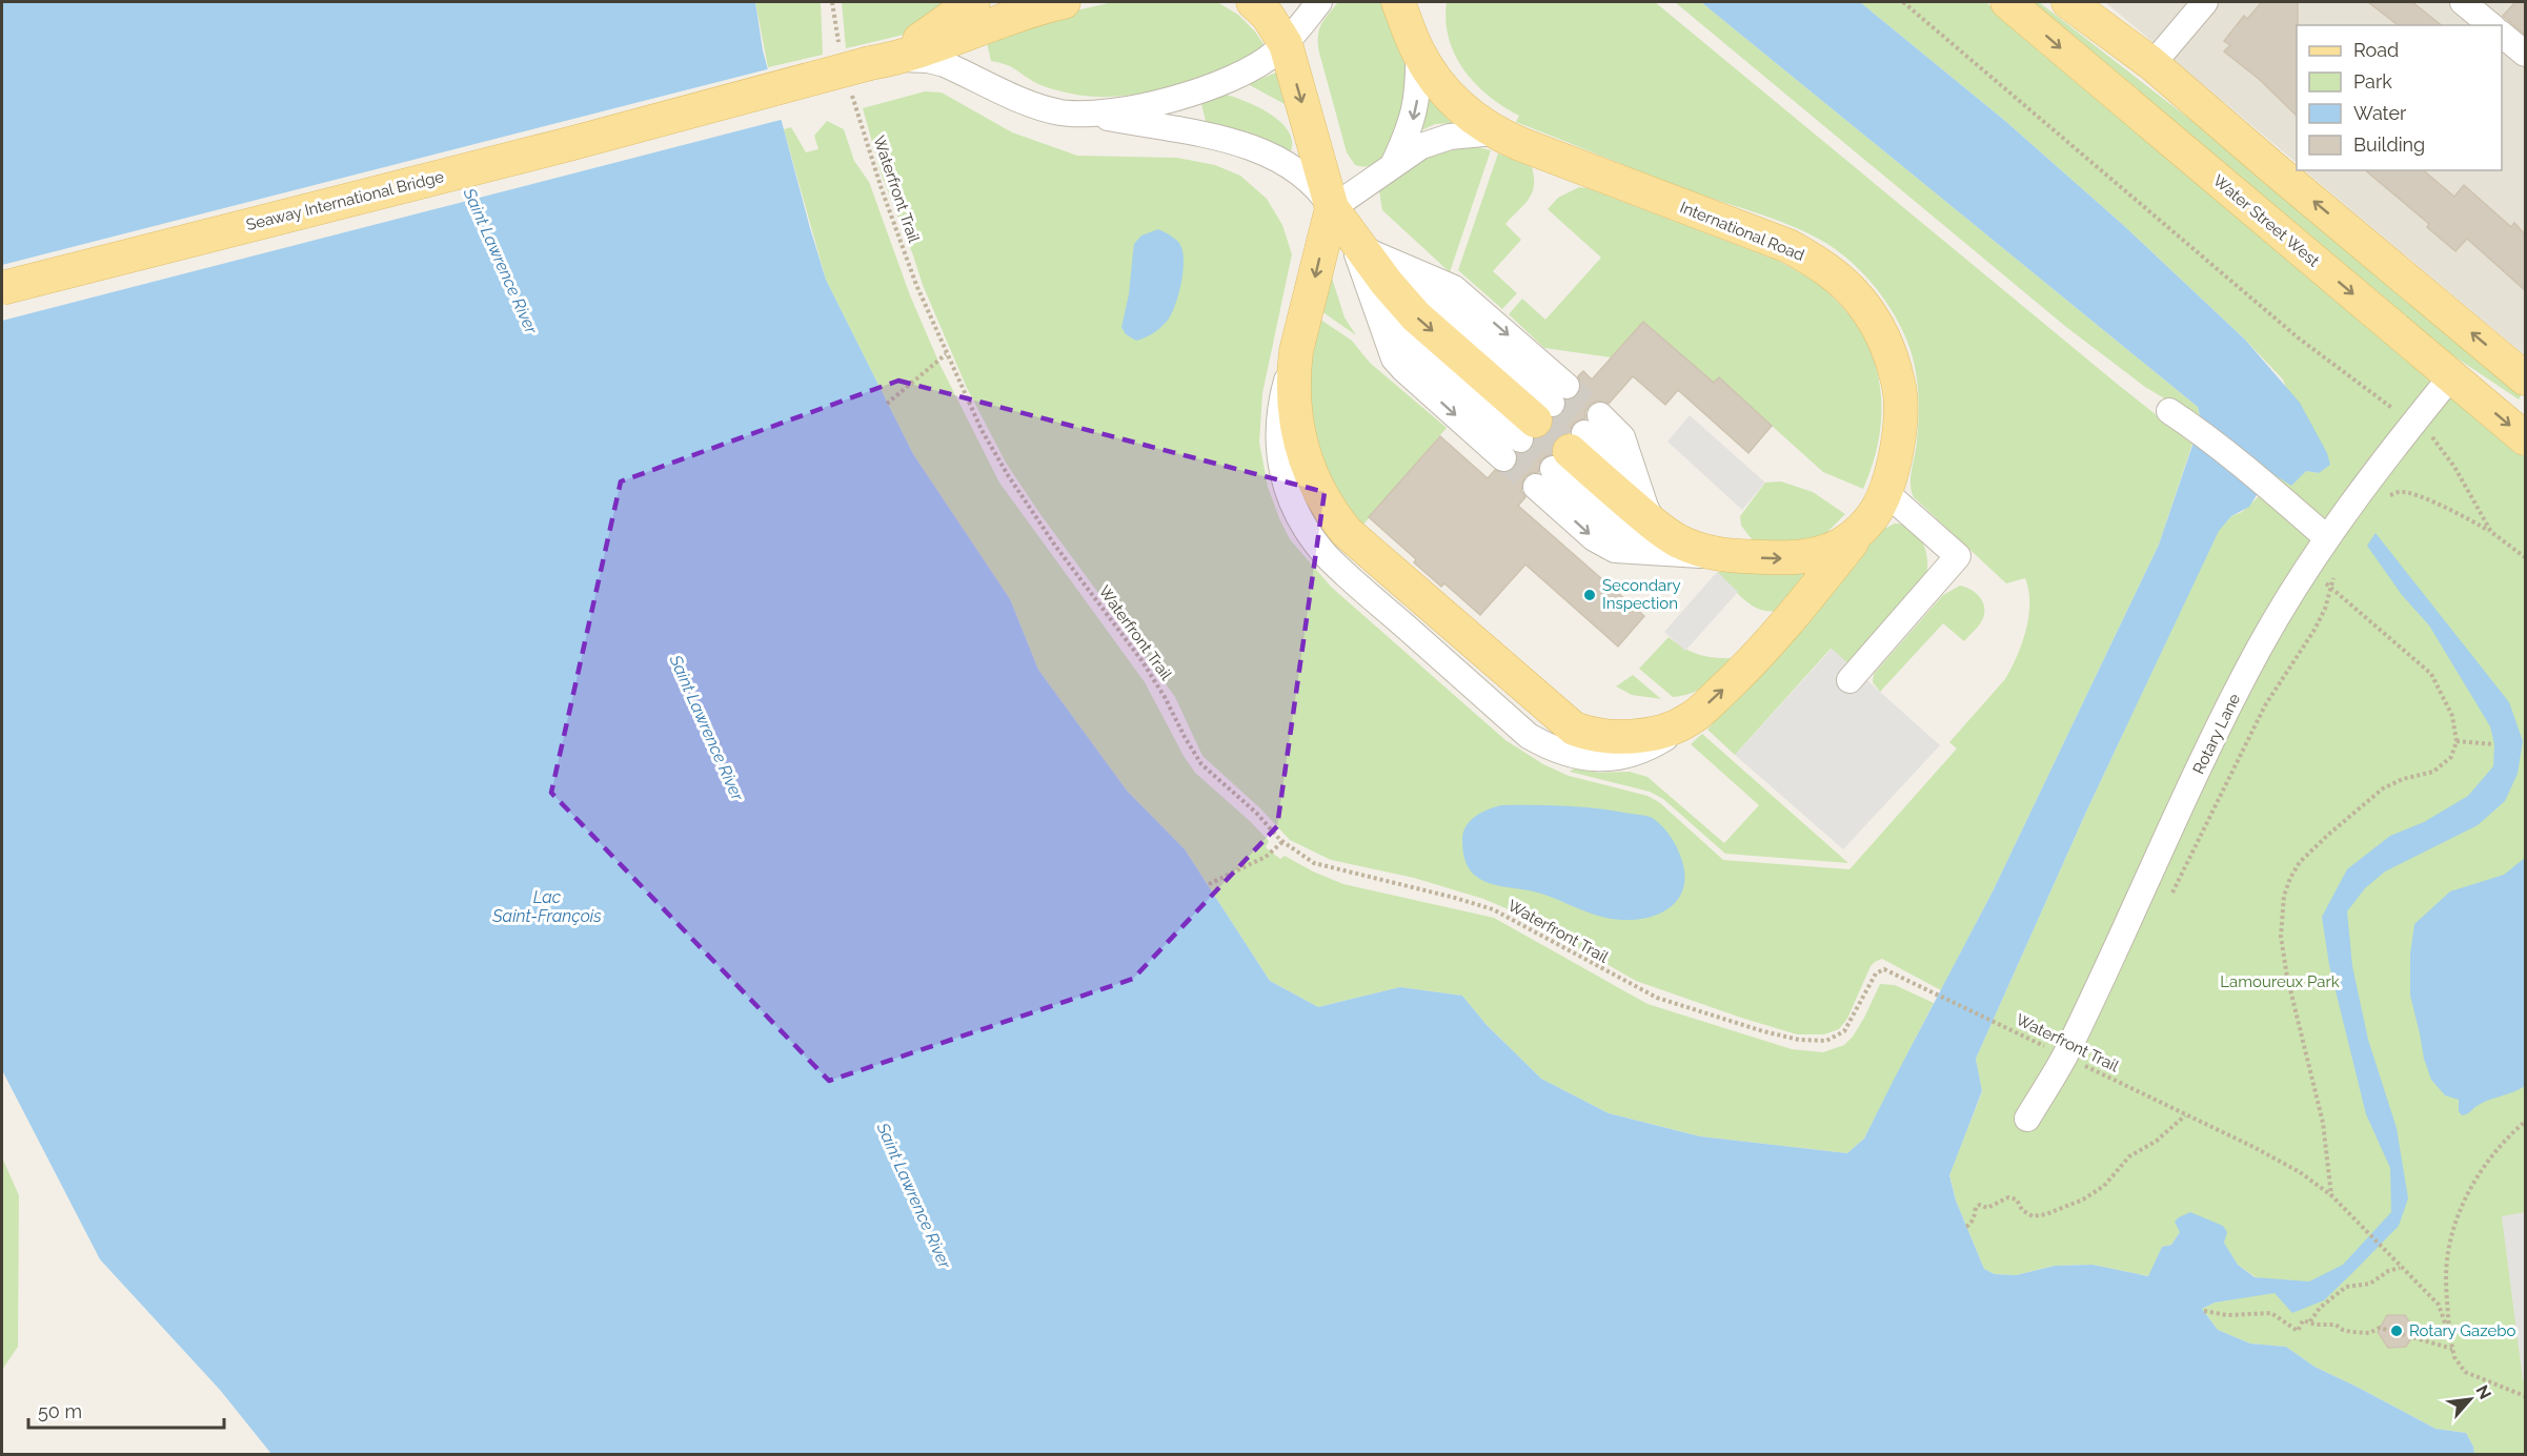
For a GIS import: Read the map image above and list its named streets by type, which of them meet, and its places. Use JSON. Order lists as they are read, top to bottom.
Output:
{
  "streets": {
    "main road": ["Seaway International Bridge", "Water Street West", "International Road"],
    "street": ["Rotary Lane"],
    "path": ["Waterfront Trail"]
  },
  "crossings": [
    ["Waterfront Trail", "Seaway International Bridge"],
    ["Waterfront Trail", "Rotary Lane"],
    ["Water Street West", "Rotary Lane"]
  ],
  "water": ["Saint Lawrence River", "Lac Saint-François"],
  "parks": ["Lamoureux Park"],
  "places": ["Secondary Inspection", "Rotary Gazebo"],
  "legend": [
    "Road",
    "Park",
    "Water",
    "Building"
  ],
  "scale_bar": "50 m",
  "north": "top right"
}
